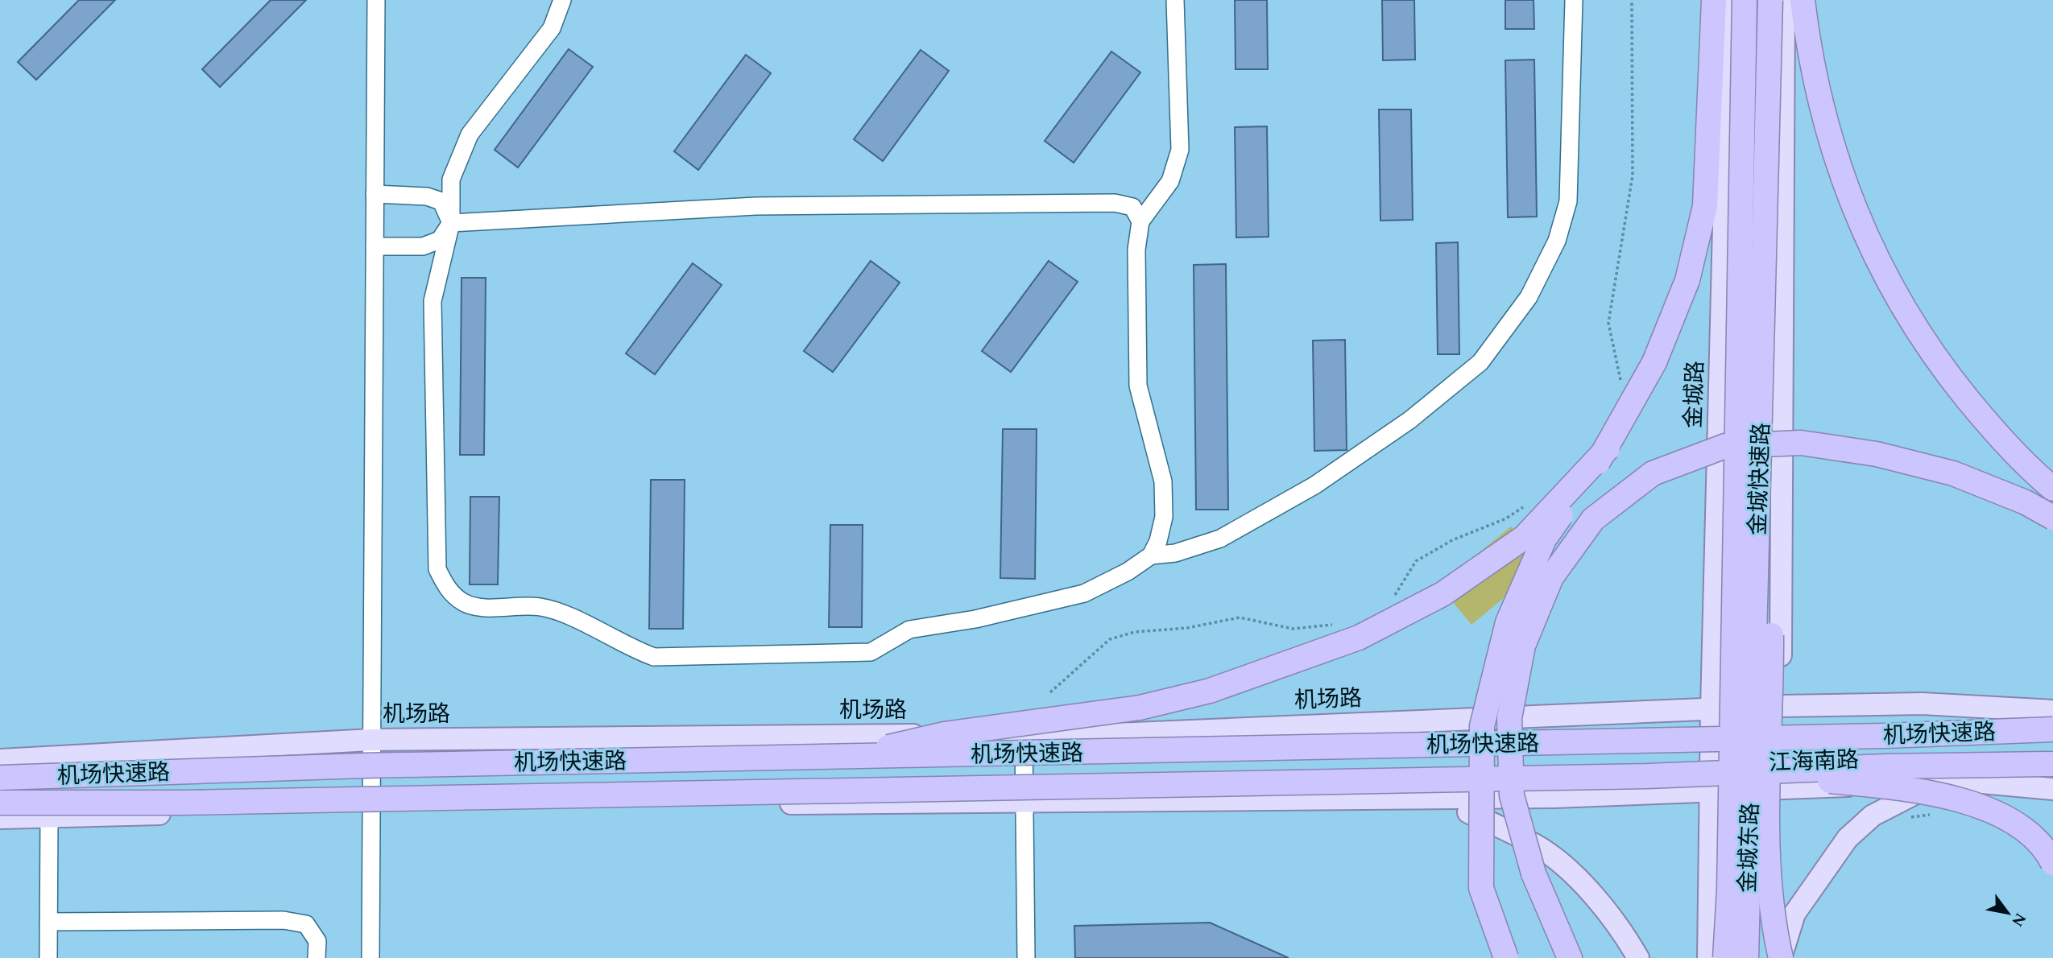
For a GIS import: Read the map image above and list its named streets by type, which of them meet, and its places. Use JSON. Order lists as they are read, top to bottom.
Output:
{
  "streets": {
    "highway": ["金城快速路", "机场快速路"],
    "main road": [
      "金城路",
      "机场路",
      "江海南路",
      "金城东路"
    ]
  },
  "crossings": [
    ["金城路", "机场路"],
    ["金城路", "江海南路"],
    ["金城路", "金城东路"],
    ["机场路", "金城东路"],
    ["江海南路", "金城东路"]
  ],
  "north": "bottom right"
}
